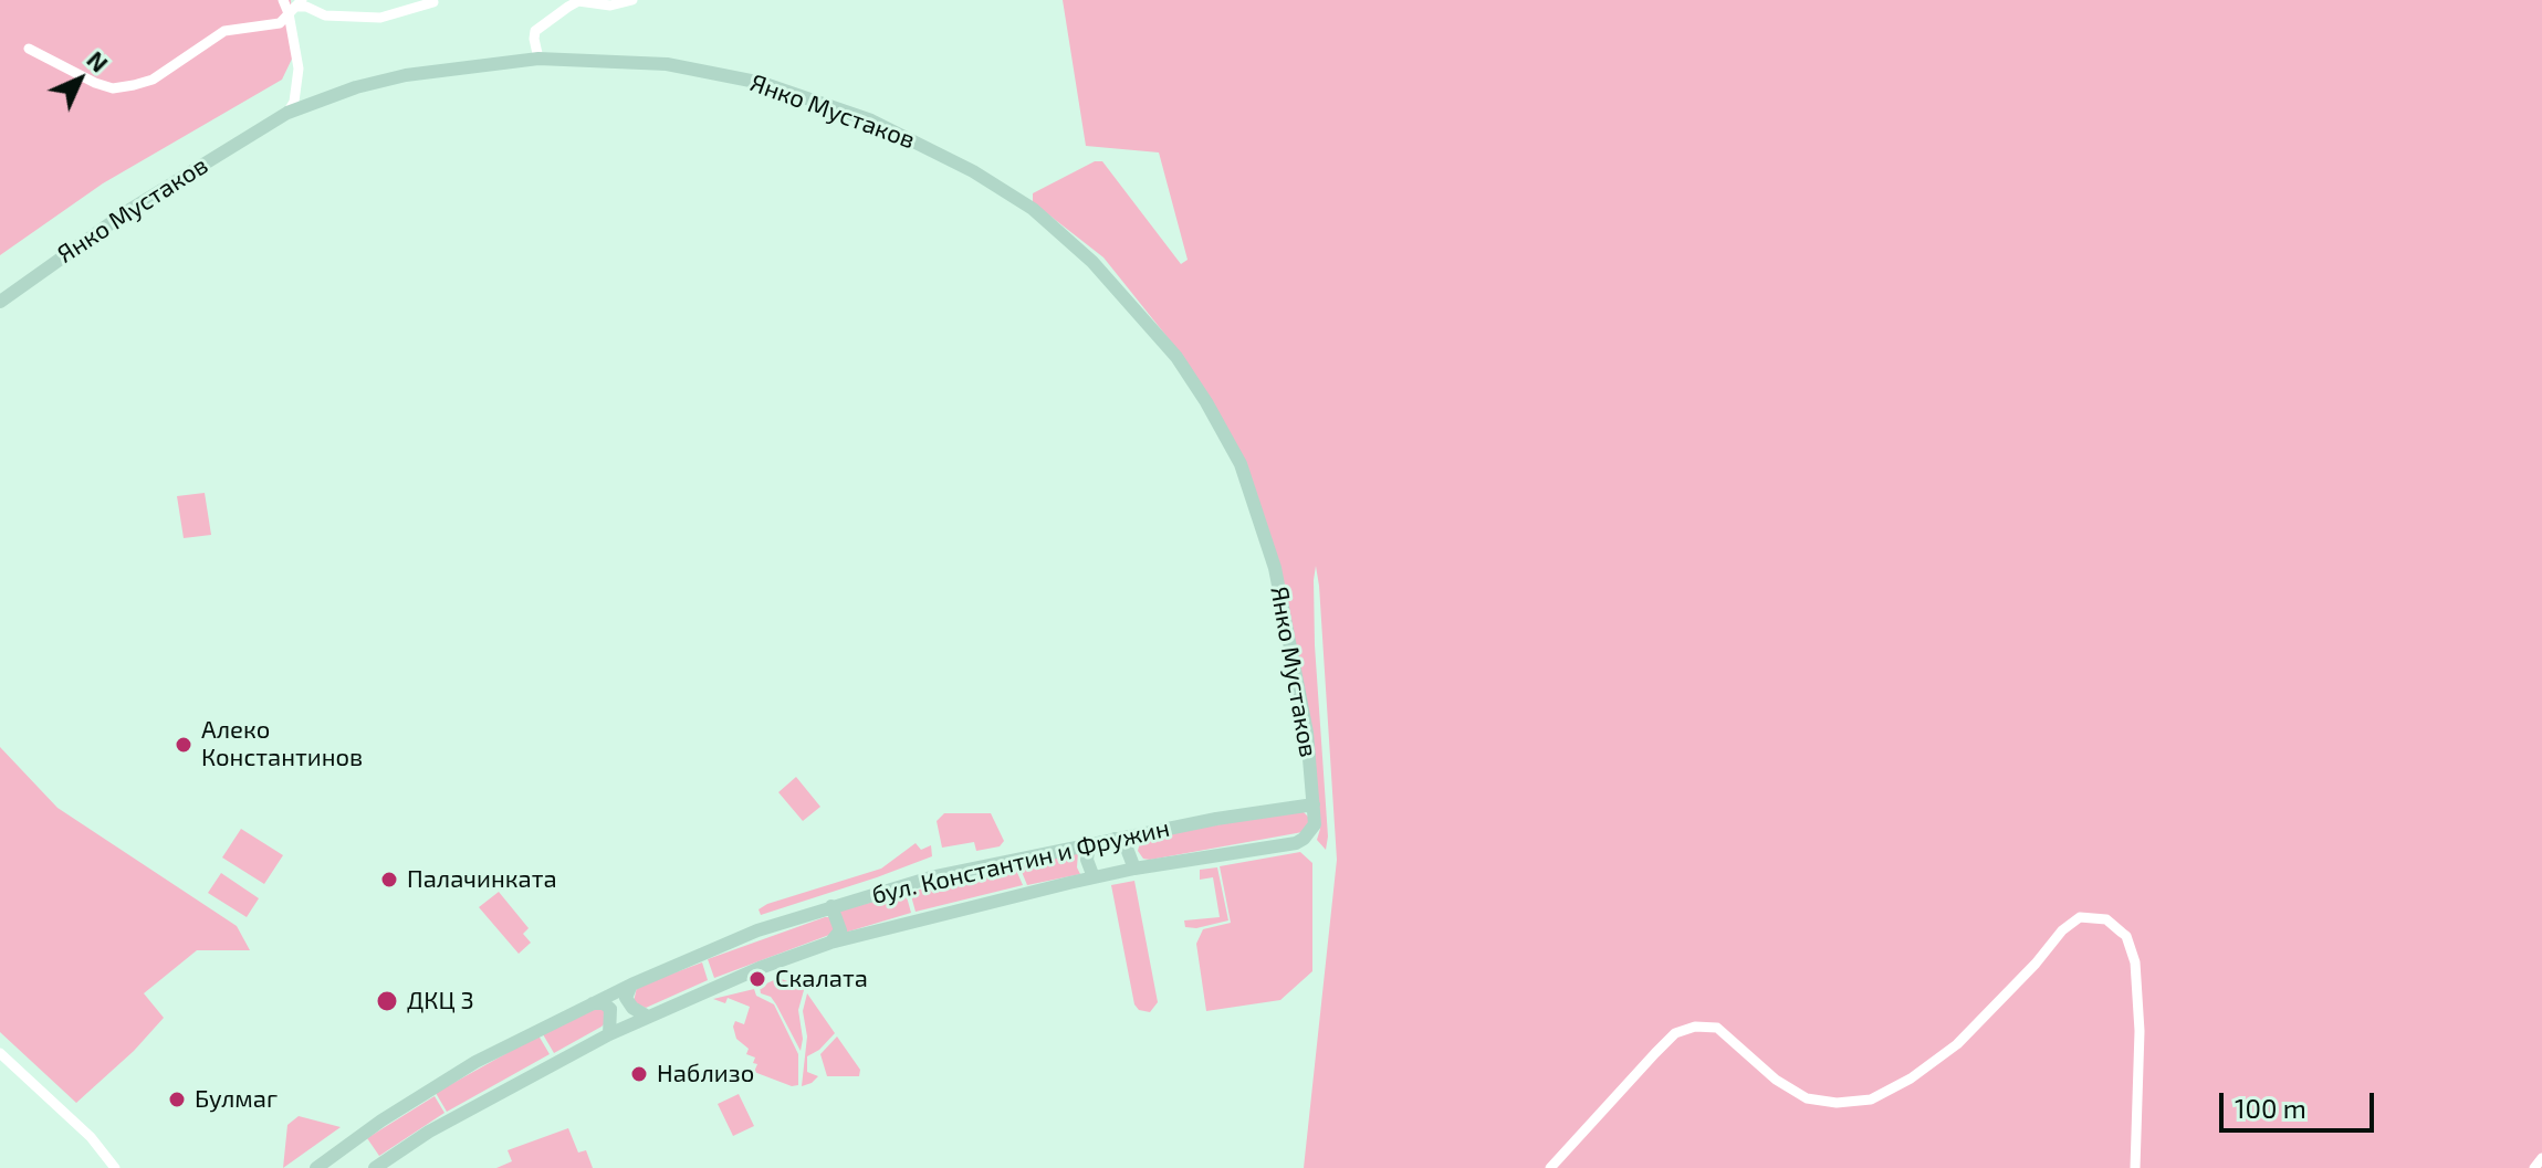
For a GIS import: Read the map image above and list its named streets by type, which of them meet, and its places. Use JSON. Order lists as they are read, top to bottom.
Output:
{
  "streets": {
    "street": ["Янко Мустаков", "бул. Константин и Фружин"]
  },
  "crossings": [
    ["Янко Мустаков", "бул. Константин и Фружин"]
  ],
  "places": [
    "Алеко Константинов",
    "Палачинката",
    "Скалата",
    "ДКЦ 3",
    "Наблизо",
    "Булмаг"
  ],
  "scale_bar": "100 m",
  "north": "top right"
}
